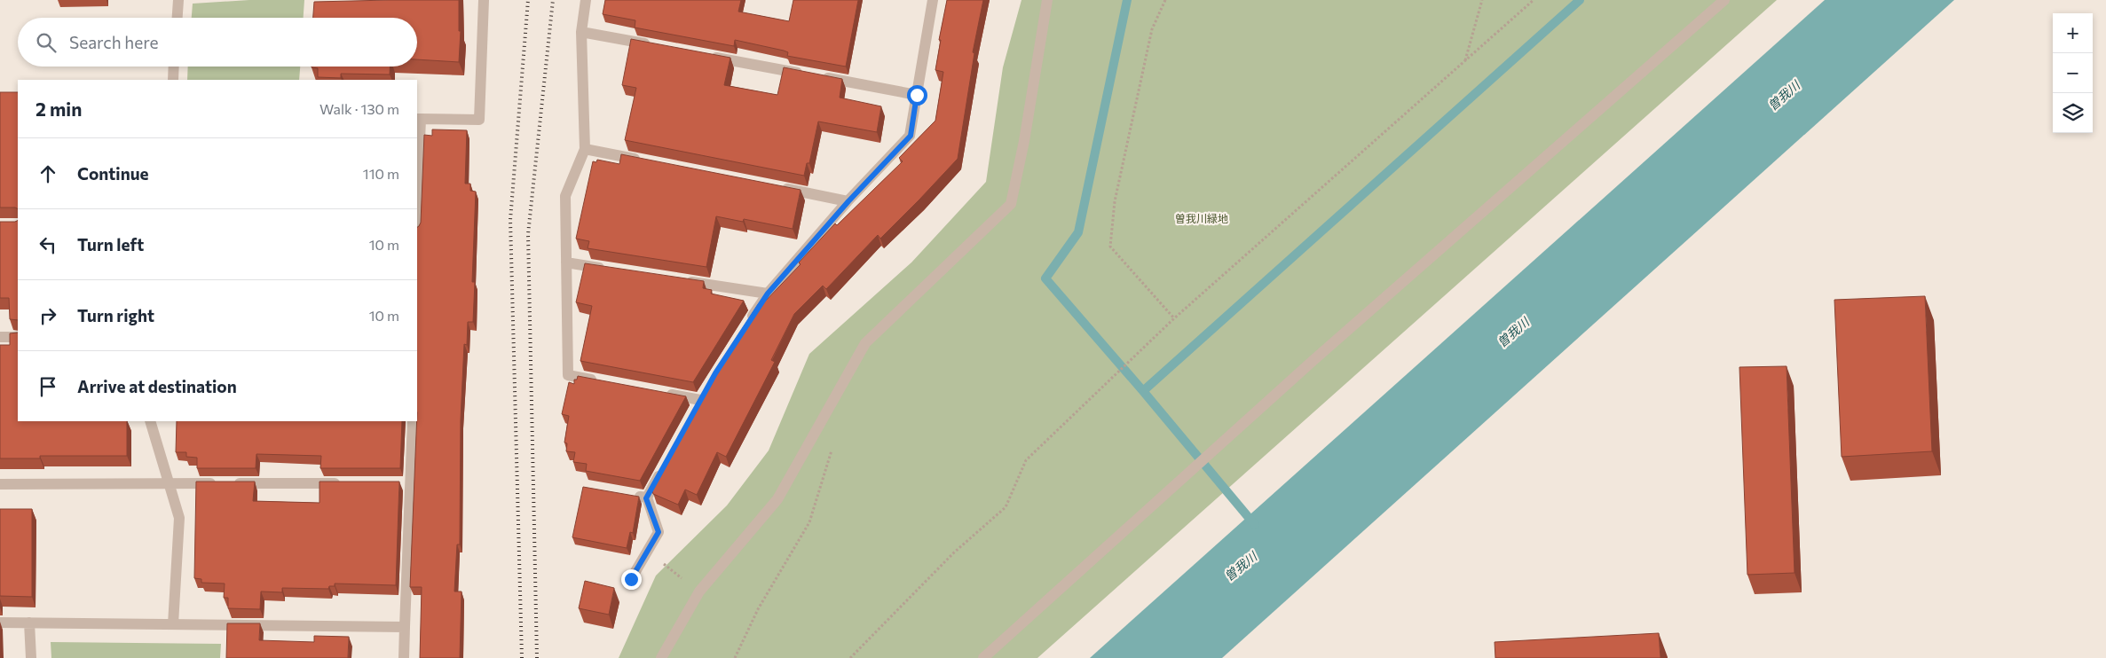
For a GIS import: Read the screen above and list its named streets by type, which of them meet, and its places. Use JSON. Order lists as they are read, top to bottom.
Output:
{
  "water": ["曽我川"],
  "parks": ["曽我川緑地"],
  "page": {
    "map_buttons": ["+", "−"],
    "search": "Search here",
    "heading": ["2 min", "Walk · 130 m"],
    "list": [
      ["Continue", "110 m"],
      ["Turn left", "10 m"],
      ["Turn right", "10 m"],
      "Arrive at destination"
    ]
  }
}
